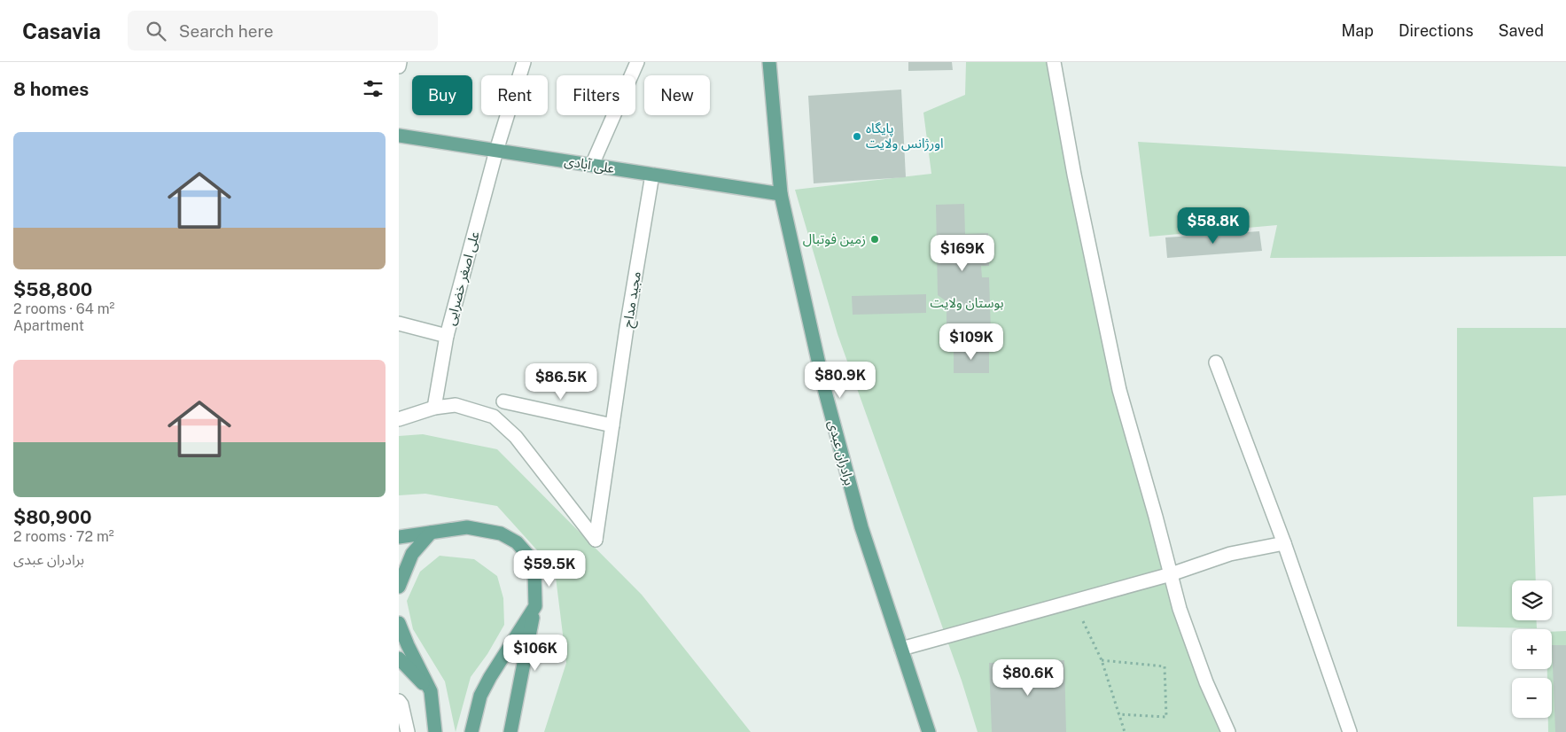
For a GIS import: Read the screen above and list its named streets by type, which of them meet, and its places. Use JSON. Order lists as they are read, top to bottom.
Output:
{
  "streets": {
    "main road": ["علی آبادی", "برادران عبدی"],
    "street": ["علی اصغر خضرایی", "مجید مداح"]
  },
  "crossings": [
    ["علی آبادی", "علی اصغر خضرایی"],
    ["علی آبادی", "مجید مداح"],
    ["علی آبادی", "برادران عبدی"],
    ["علی اصغر خضرایی", "مجید مداح"]
  ],
  "parks": ["بوستان ولایت"],
  "places": ["پایگاه اورژانس ولایت", "زمین فوتبال"],
  "page": {
    "header": "Casavia",
    "search": "Search here",
    "nav": ["Map", "Directions", "Saved"],
    "heading": "8 homes",
    "chip": [
      "Buy",
      "Rent",
      "Filters",
      "New"
    ],
    "list": [
      {
        "name": "$58,800",
        "note": "2 rooms · 64 m² · Apartment"
      },
      {
        "name": "$80,900",
        "note": "2 rooms · 72 m² · برادران عبدی"
      }
    ],
    "price": [
      "$58.8K",
      "$169K",
      "$109K",
      "$80.9K",
      "$86.5K",
      "$59.5K",
      "$106K",
      "$80.6K"
    ],
    "map_buttons": ["+", "−"]
  }
}
